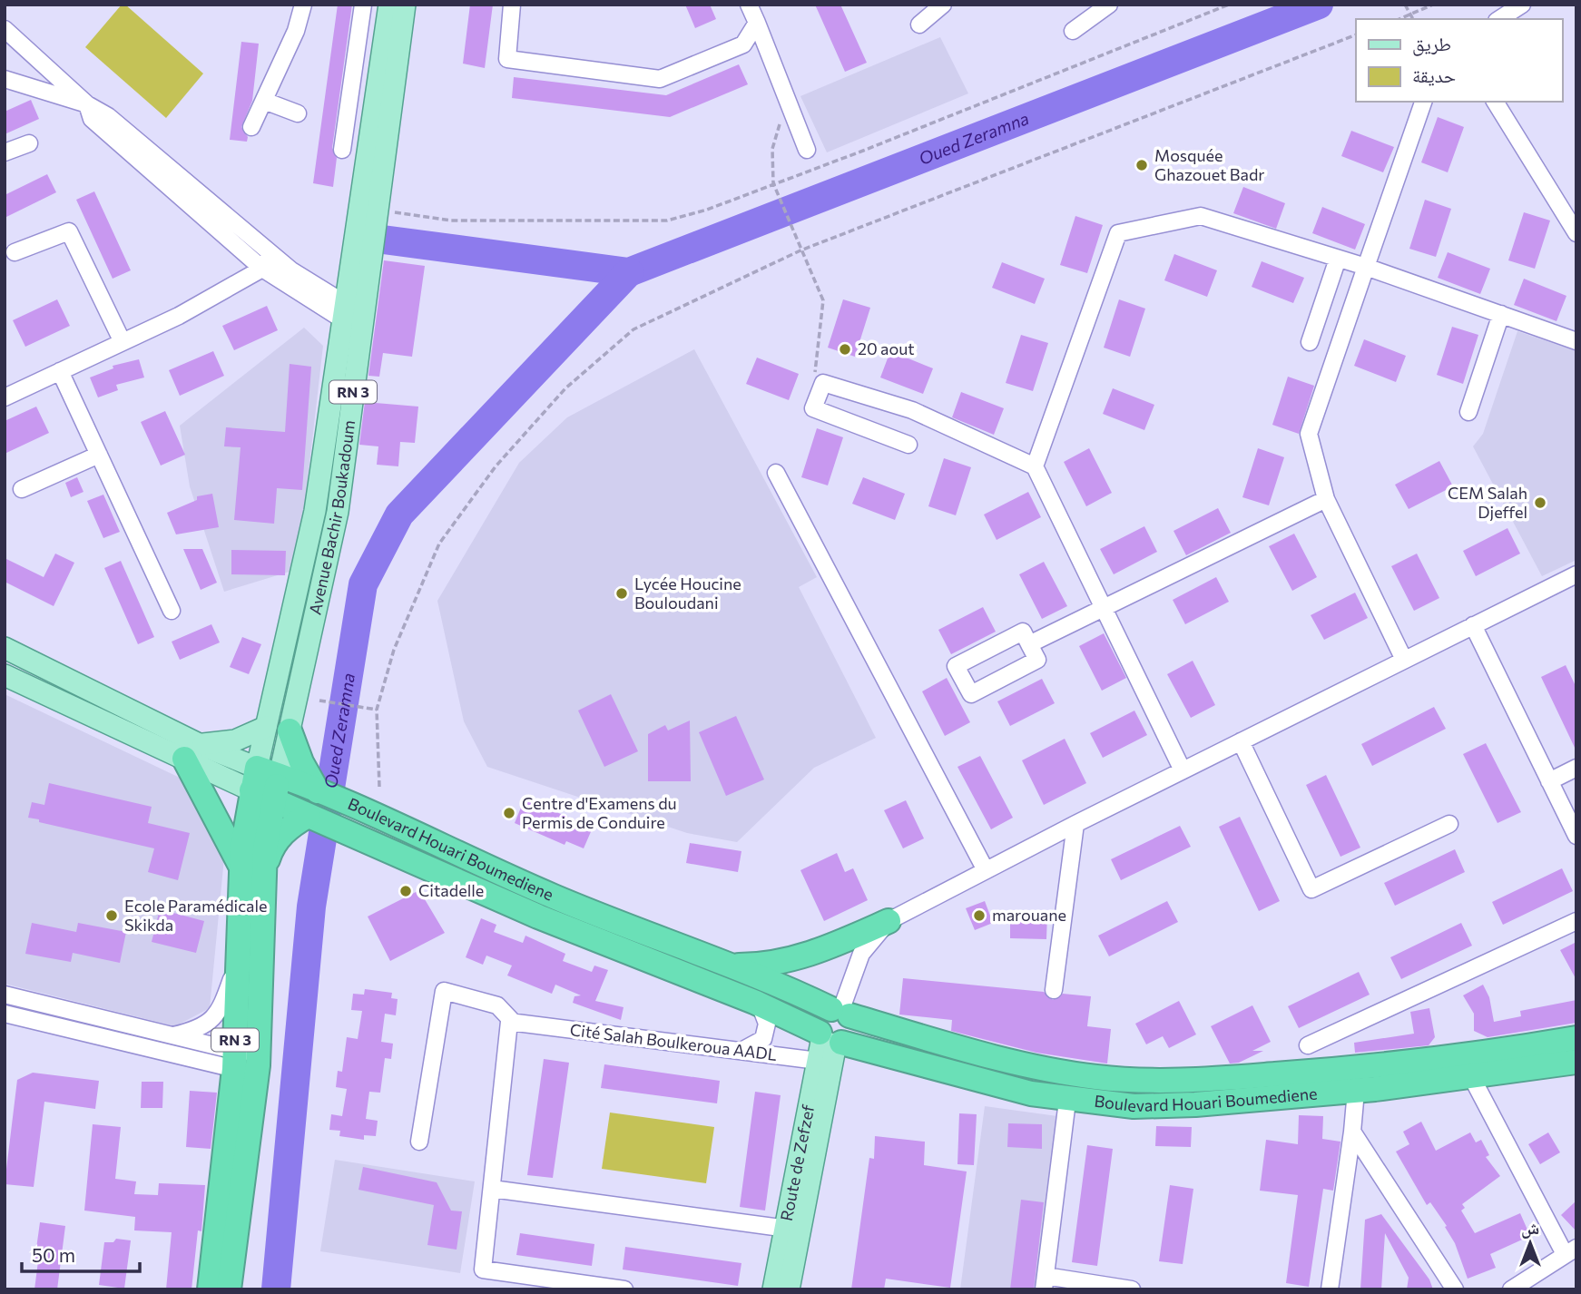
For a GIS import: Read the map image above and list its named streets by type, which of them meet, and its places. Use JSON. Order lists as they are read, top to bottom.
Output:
{
  "streets": {
    "highway": ["RN 3", "Boulevard Houari Boumediene"],
    "main road": ["Avenue Bachir Boukadoum", "Route de Zefzef"],
    "street": ["Cité Salah Boulkeroua AADL"]
  },
  "crossings": [
    ["RN 3", "Avenue Bachir Boukadoum"],
    ["RN 3", "Boulevard Houari Boumediene"],
    ["Avenue Bachir Boukadoum", "Boulevard Houari Boumediene"],
    ["Boulevard Houari Boumediene", "Cité Salah Boulkeroua AADL"],
    ["Boulevard Houari Boumediene", "Route de Zefzef"],
    ["Cité Salah Boulkeroua AADL", "Route de Zefzef"]
  ],
  "water": ["Oued Zeramna"],
  "places": [
    "Mosquée Ghazouet Badr",
    "20 aout",
    "CEM Salah Djeffel",
    "Lycée Houcine Bouloudani",
    "Centre d'Examens du Permis de Conduire",
    "Citadelle",
    "Ecole Paramédicale Skikda",
    "marouane"
  ],
  "legend": ["طريق", "حديقة"],
  "scale_bar": "50 m",
  "north": "top"
}
